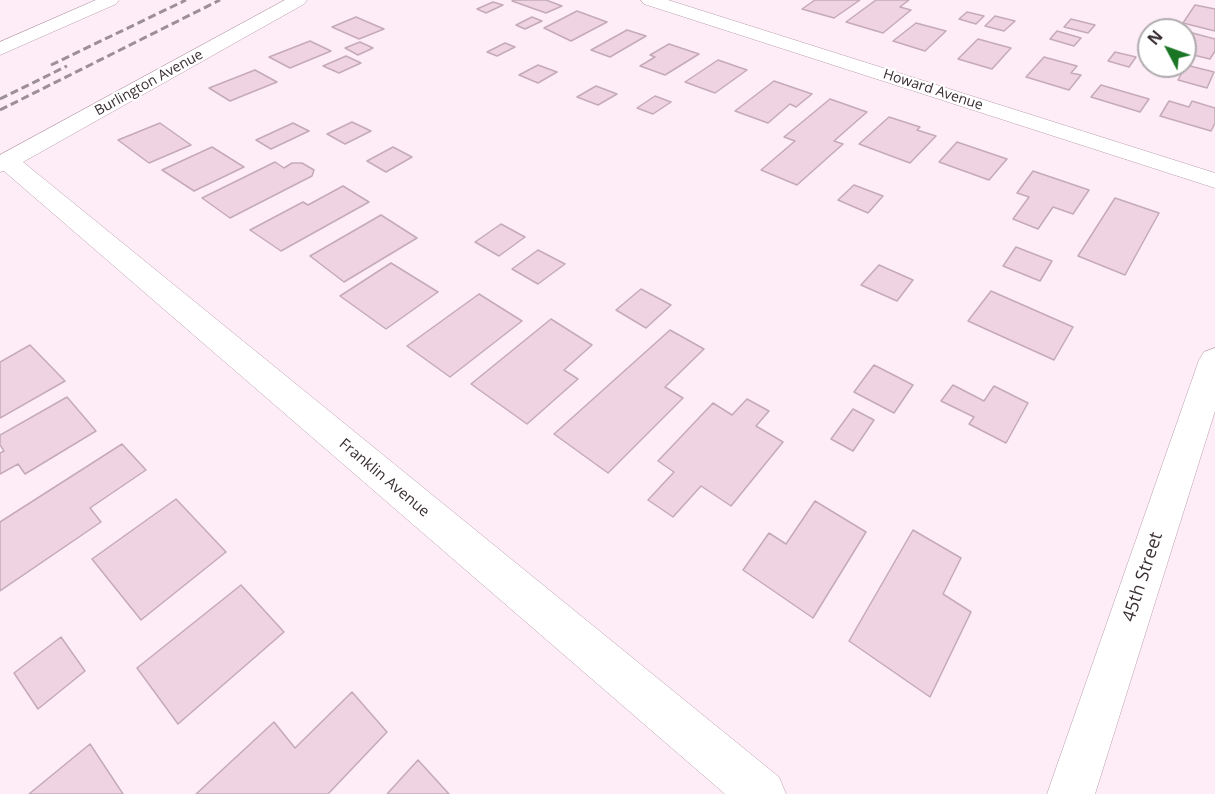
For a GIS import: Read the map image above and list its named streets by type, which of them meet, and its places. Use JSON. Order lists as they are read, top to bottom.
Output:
{
  "streets": {
    "street": [
      "Burlington Avenue",
      "Howard Avenue",
      "Franklin Avenue",
      "45th Street"
    ]
  },
  "crossings": [
    ["Burlington Avenue", "Franklin Avenue"]
  ],
  "north": "top left"
}
